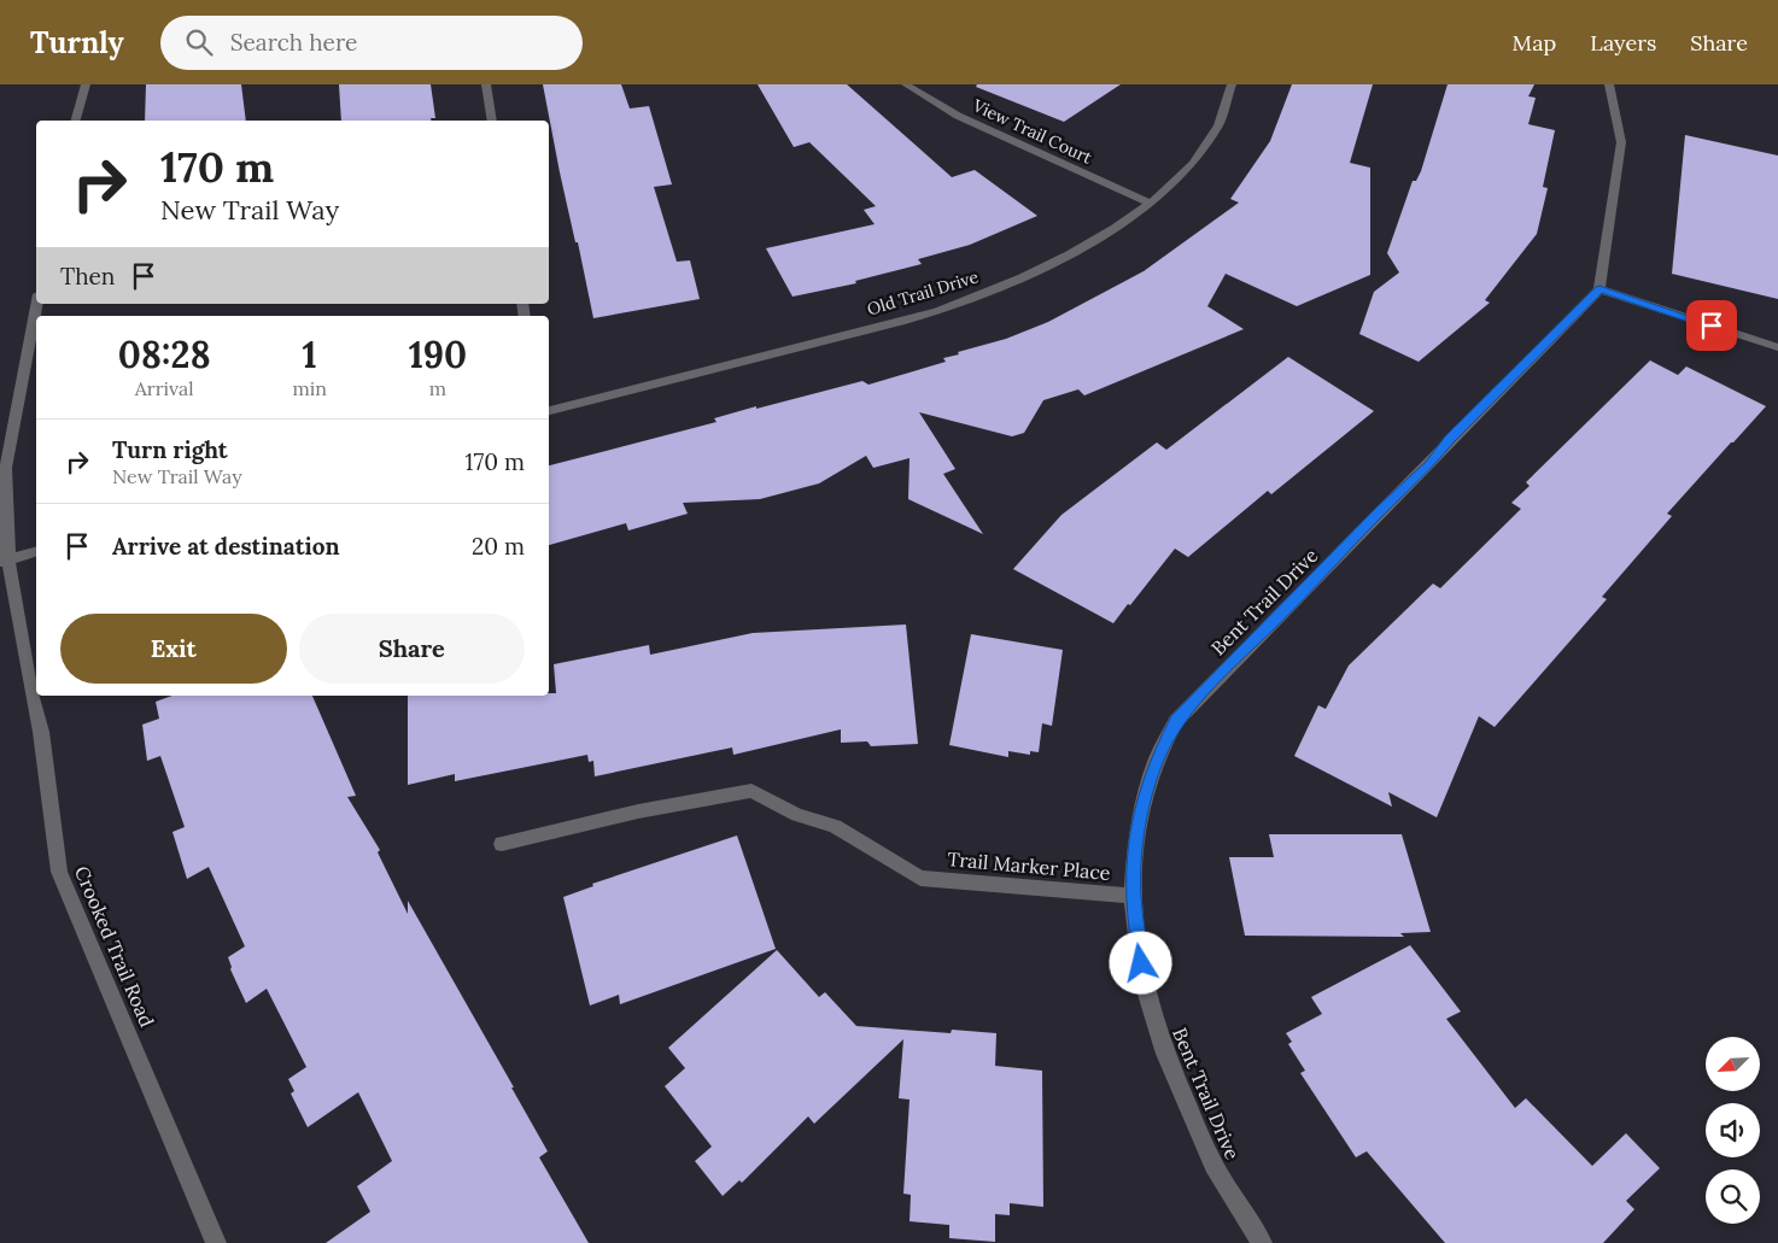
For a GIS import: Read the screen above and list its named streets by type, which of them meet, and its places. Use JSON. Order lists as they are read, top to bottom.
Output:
{
  "streets": {
    "street": [
      "View Trail Court",
      "Old Trail Drive",
      "Bent Trail Drive",
      "Trail Marker Place",
      "Crooked Trail Road"
    ]
  },
  "crossings": [
    ["View Trail Court", "Old Trail Drive"],
    ["Bent Trail Drive", "Trail Marker Place"]
  ],
  "north": "bottom left",
  "page": {
    "header": "Turnly",
    "search": "Search here",
    "nav": ["Map", "Layers", "Share"],
    "turn": ["170 m", "New Trail Way"],
    "then": "Then",
    "eta": [
      "08:28",
      "Arrival",
      "1",
      "min",
      "190",
      "m"
    ],
    "list": [
      {
        "name": "Turn right",
        "note": "New Trail Way",
        "value": "170 m"
      },
      {
        "name": "Arrive at destination",
        "value": "20 m"
      }
    ],
    "buttons": ["Exit", "Share"]
  }
}
